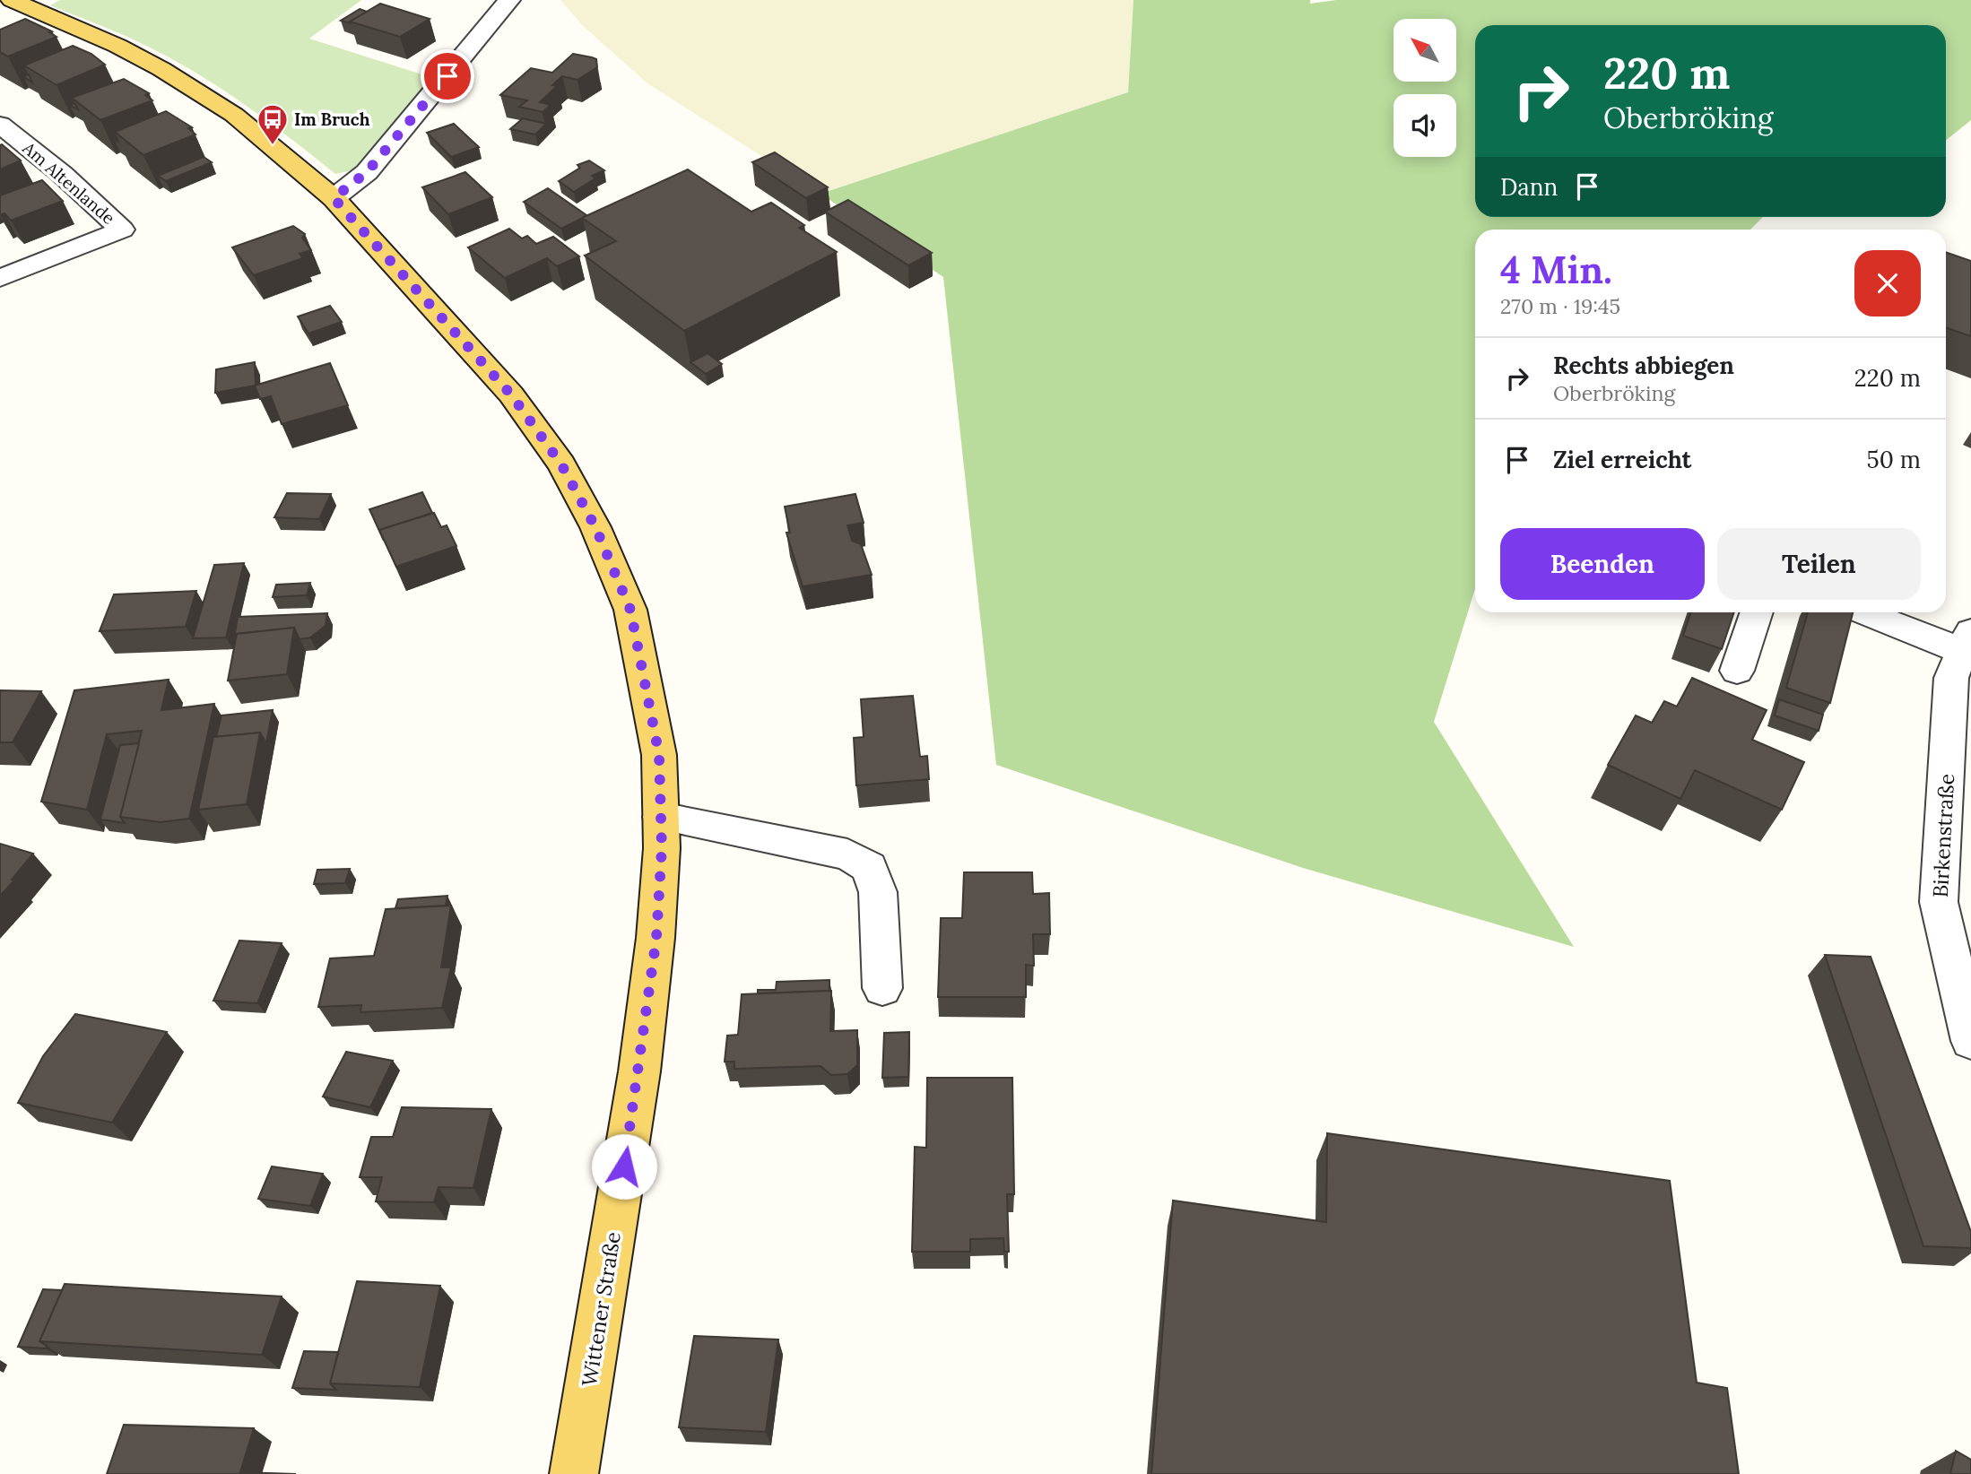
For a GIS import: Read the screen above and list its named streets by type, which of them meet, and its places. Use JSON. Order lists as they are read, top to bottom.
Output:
{
  "streets": {
    "main road": ["Wittener Straße"],
    "street": ["Am Altenlande", "Birkenstraße"]
  },
  "places": {
    "bus stop": ["Im Bruch"]
  },
  "north": "top left",
  "page": {
    "turn": ["220 m", "Oberbröking"],
    "then": "Dann",
    "heading": ["4 Min.", "270 m · 19:45"],
    "list": [
      {
        "name": "Rechts abbiegen",
        "note": "Oberbröking",
        "value": "220 m"
      },
      {
        "name": "Ziel erreicht",
        "value": "50 m"
      }
    ],
    "buttons": ["Beenden", "Teilen"]
  }
}
